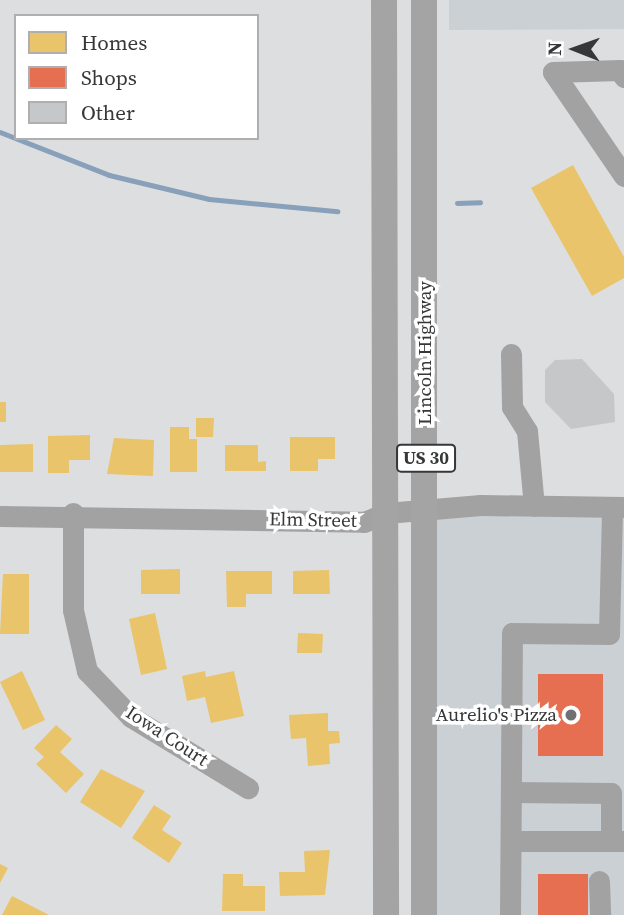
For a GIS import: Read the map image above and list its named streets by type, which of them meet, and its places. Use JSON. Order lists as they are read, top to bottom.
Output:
{
  "streets": {
    "main road": ["Lincoln Highway", "US 30"],
    "street": ["Elm Street", "Iowa Court"]
  },
  "crossings": [
    ["Lincoln Highway", "Elm Street"],
    ["Elm Street", "Iowa Court"]
  ],
  "places": ["Aurelio's Pizza"],
  "legend": ["Homes", "Shops", "Other"],
  "north": "left"
}
